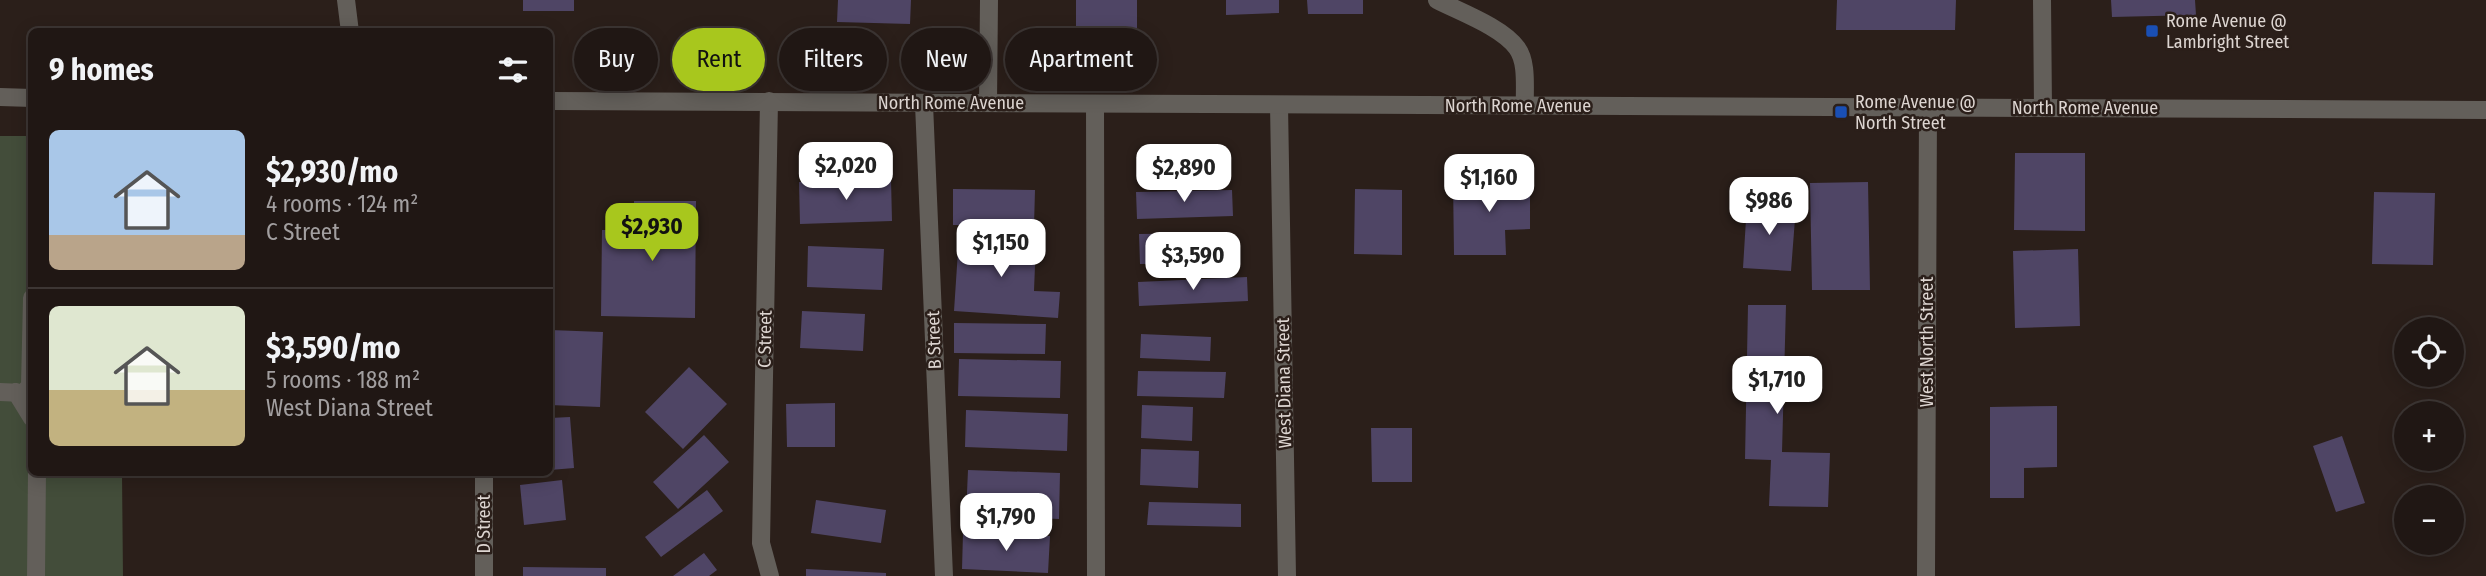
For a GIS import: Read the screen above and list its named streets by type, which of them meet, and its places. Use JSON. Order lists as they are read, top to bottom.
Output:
{
  "streets": {
    "street": [
      "North Rome Avenue",
      "C Street",
      "B Street",
      "West North Street",
      "West Diana Street",
      "D Street"
    ]
  },
  "crossings": [
    ["North Rome Avenue", "C Street"],
    ["North Rome Avenue", "B Street"],
    ["North Rome Avenue", "West North Street"],
    ["North Rome Avenue", "West Diana Street"]
  ],
  "places": {
    "transit": ["Rome Avenue @ Lambright Street", "Rome Avenue @ North Street"]
  },
  "page": {
    "chip": [
      "Buy",
      "Rent",
      "Filters",
      "New",
      "Apartment"
    ],
    "heading": "9 homes",
    "list": [
      {
        "name": "$2,930/mo",
        "note": "4 rooms · 124 m² · C Street"
      },
      {
        "name": "$3,590/mo",
        "note": "5 rooms · 188 m² · West Diana Street"
      }
    ],
    "price": [
      "$2,020",
      "$2,890",
      "$1,160",
      "$986",
      "$2,930",
      "$1,150",
      "$3,590",
      "$1,710",
      "$1,790"
    ],
    "map_buttons": ["+", "−"]
  }
}
